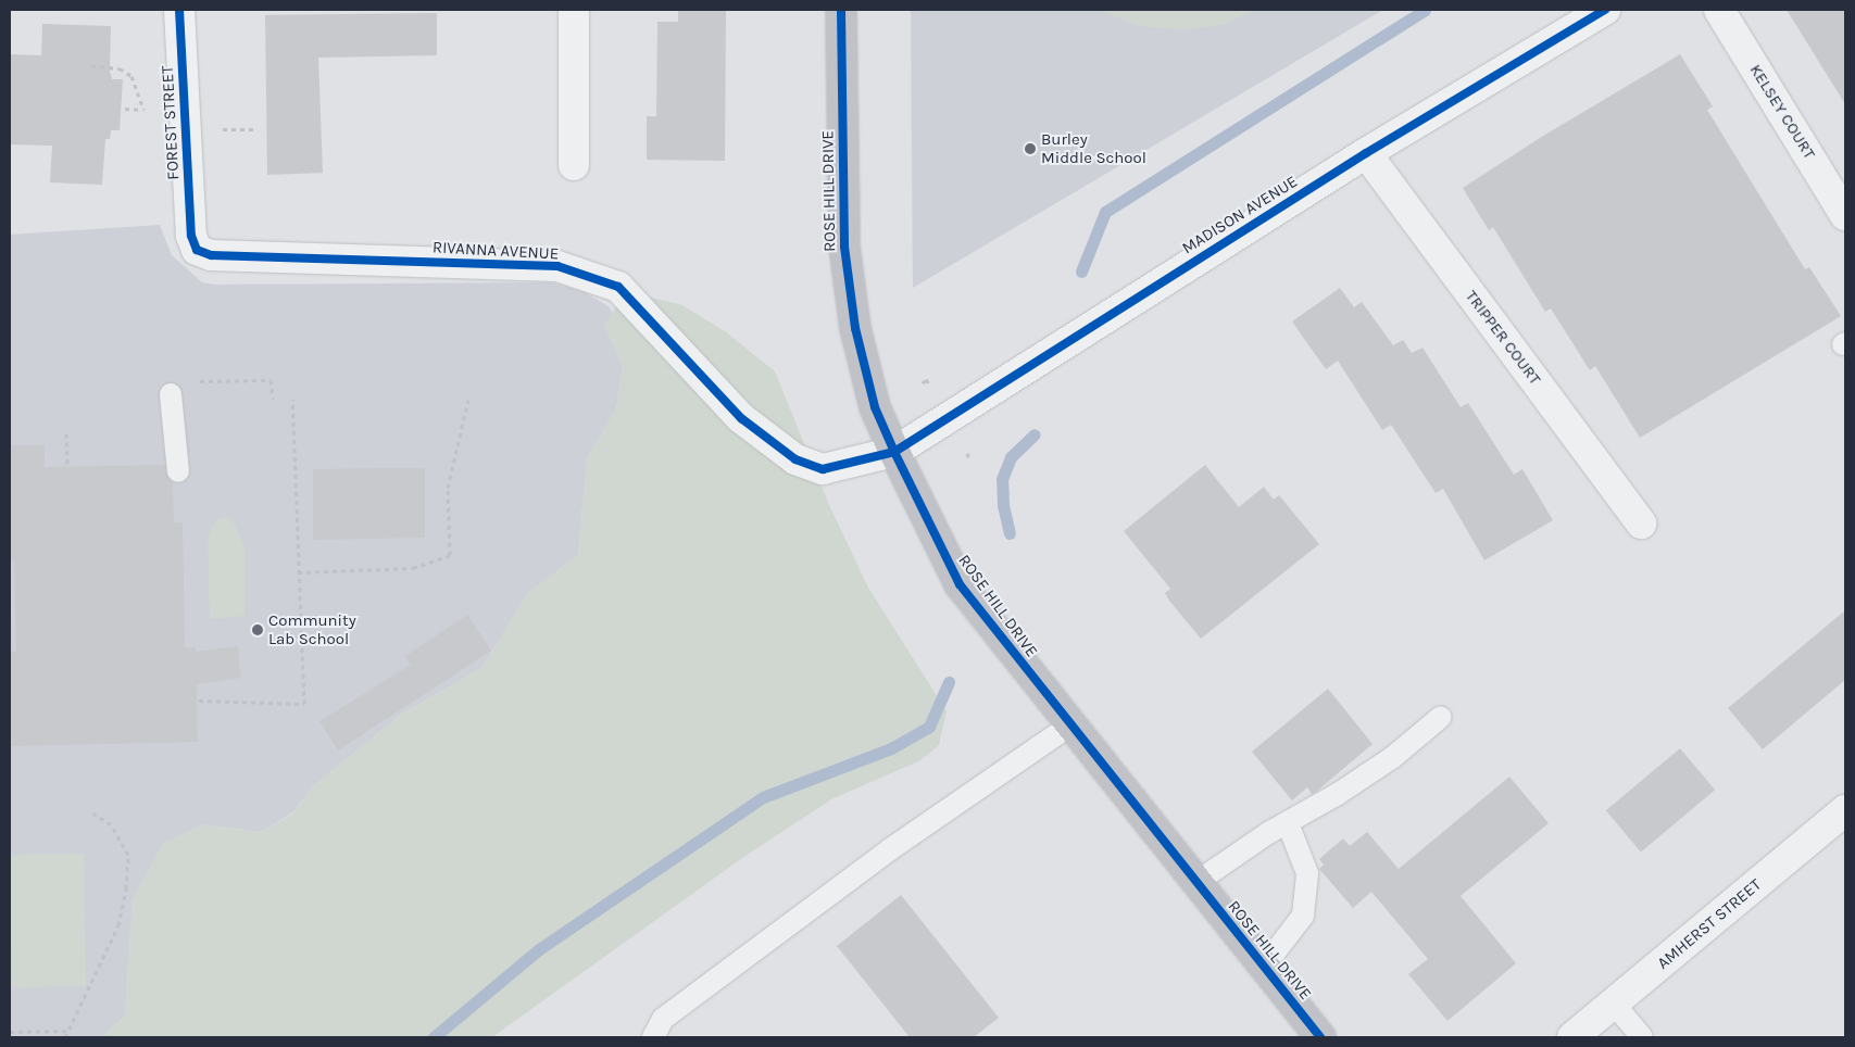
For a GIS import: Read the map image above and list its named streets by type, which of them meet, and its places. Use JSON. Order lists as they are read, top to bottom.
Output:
{
  "streets": {
    "street": [
      "KELSEY COURT",
      "FOREST STREET",
      "ROSE HILL DRIVE",
      "MADISON AVENUE",
      "RIVANNA AVENUE",
      "TRIPPER COURT",
      "AMHERST STREET"
    ]
  },
  "crossings": [
    ["FOREST STREET", "RIVANNA AVENUE"],
    ["ROSE HILL DRIVE", "MADISON AVENUE"],
    ["ROSE HILL DRIVE", "RIVANNA AVENUE"],
    ["MADISON AVENUE", "RIVANNA AVENUE"],
    ["MADISON AVENUE", "TRIPPER COURT"]
  ],
  "places": ["Burley Middle School", "Community Lab School"]
}
